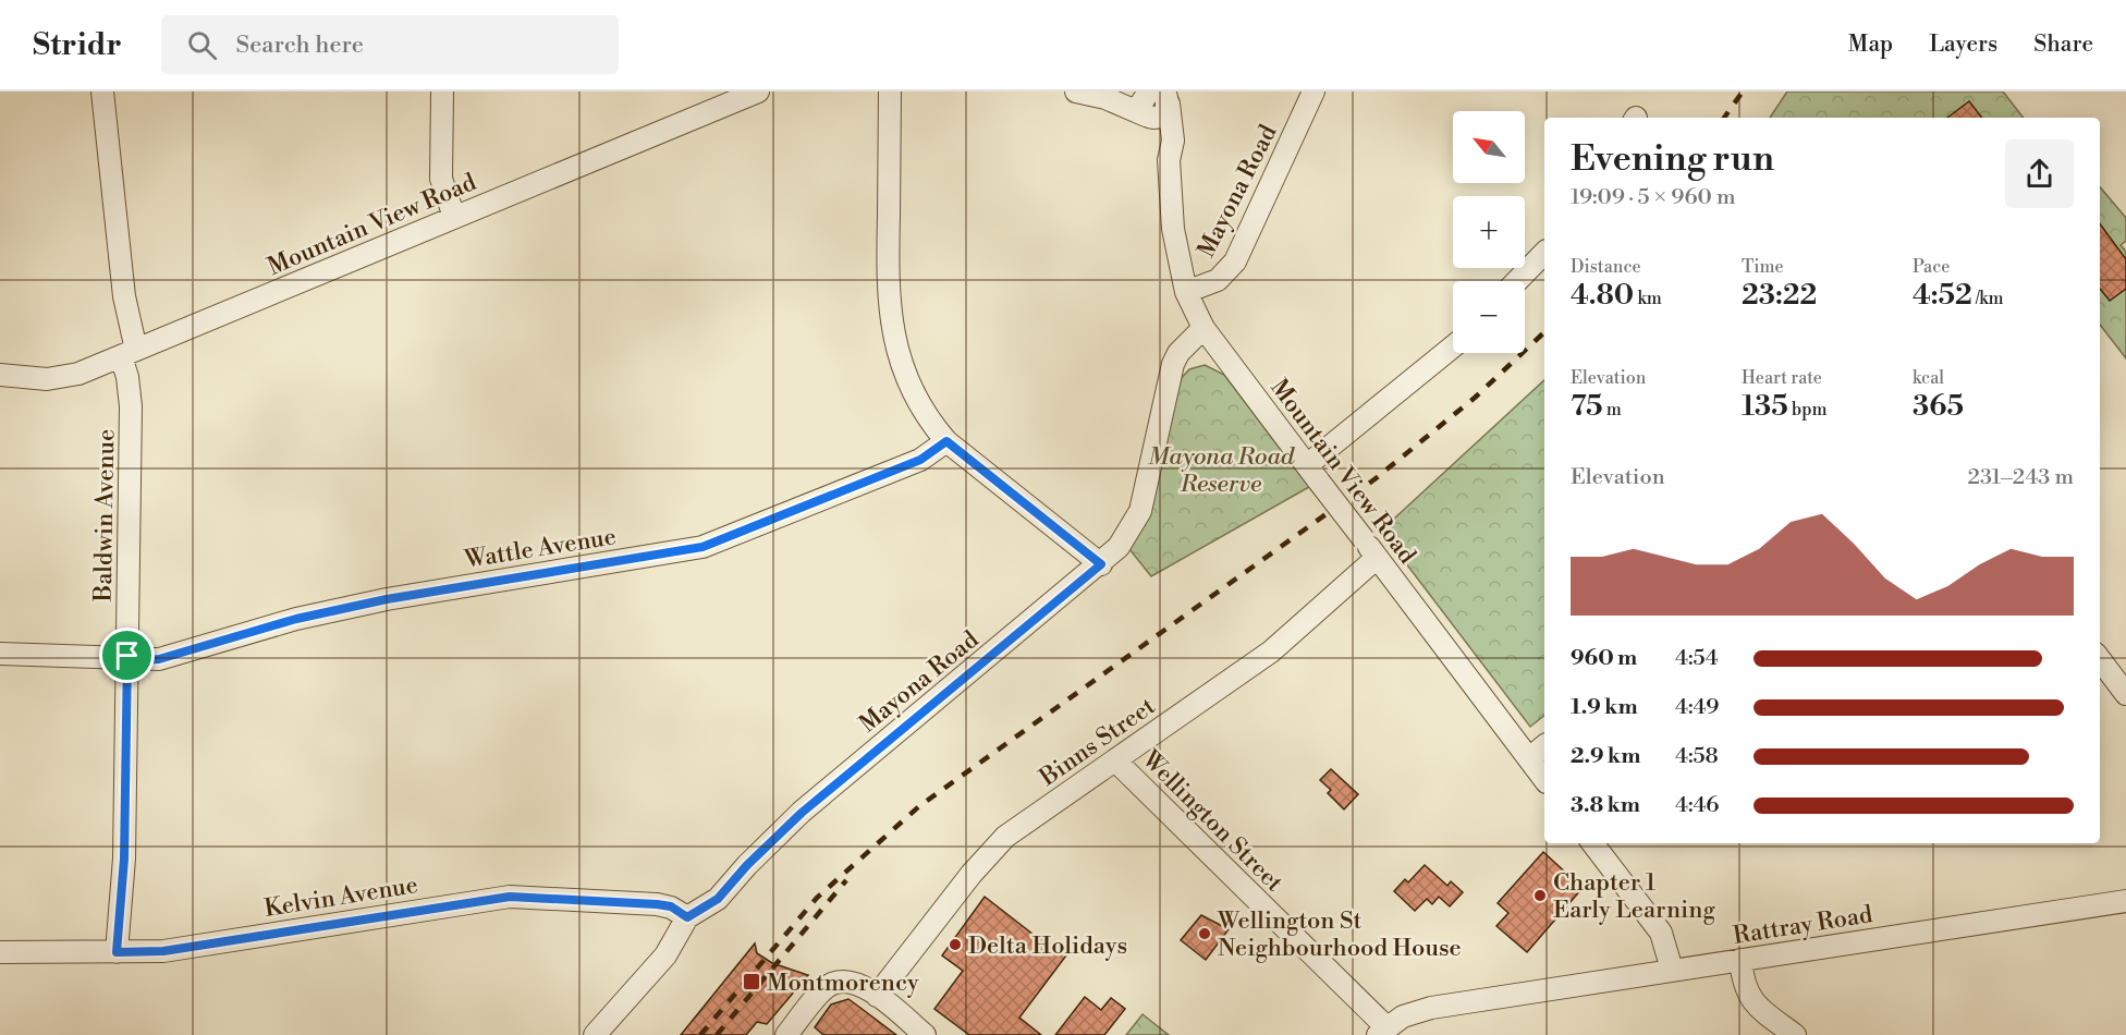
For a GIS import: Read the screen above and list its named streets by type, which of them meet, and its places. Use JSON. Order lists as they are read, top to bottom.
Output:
{
  "streets": {
    "street": [
      "Mayona Road",
      "Mountain View Road",
      "Baldwin Avenue",
      "Wattle Avenue",
      "Binns Street",
      "Wellington Street",
      "Kelvin Avenue",
      "Rattray Road"
    ]
  },
  "crossings": [
    ["Mayona Road", "Mountain View Road"],
    ["Mayona Road", "Kelvin Avenue"],
    ["Mountain View Road", "Baldwin Avenue"],
    ["Mountain View Road", "Binns Street"],
    ["Baldwin Avenue", "Wattle Avenue"],
    ["Baldwin Avenue", "Kelvin Avenue"],
    ["Binns Street", "Wellington Street"],
    ["Wellington Street", "Rattray Road"]
  ],
  "parks": ["Mayona Road Reserve"],
  "places": {
    "other": ["Chapter 1 Early Learning", "Wellington St Neighbourhood House", "Delta Holidays"],
    "transit": ["Montmorency"]
  },
  "north": "top left",
  "page": {
    "header": "Stridr",
    "search": "Search here",
    "nav": ["Map", "Layers", "Share"],
    "map_buttons": ["+", "−"],
    "heading": ["Evening run", "19:09 · 5 × 960 m"],
    "stats": [
      ["Distance", "4.80 km"],
      ["Time", "23:22"],
      ["Pace", "4:52 /km"],
      ["Elevation", "75 m"],
      ["Heart rate", "135 bpm"],
      ["kcal", "365"]
    ],
    "chart": ["Elevation", "231–243 m"],
    "list": [
      {
        "name": "960 m",
        "note": "4:54"
      },
      {
        "name": "1.9 km",
        "note": "4:49"
      },
      {
        "name": "2.9 km",
        "note": "4:58"
      },
      {
        "name": "3.8 km",
        "note": "4:46"
      }
    ]
  }
}
